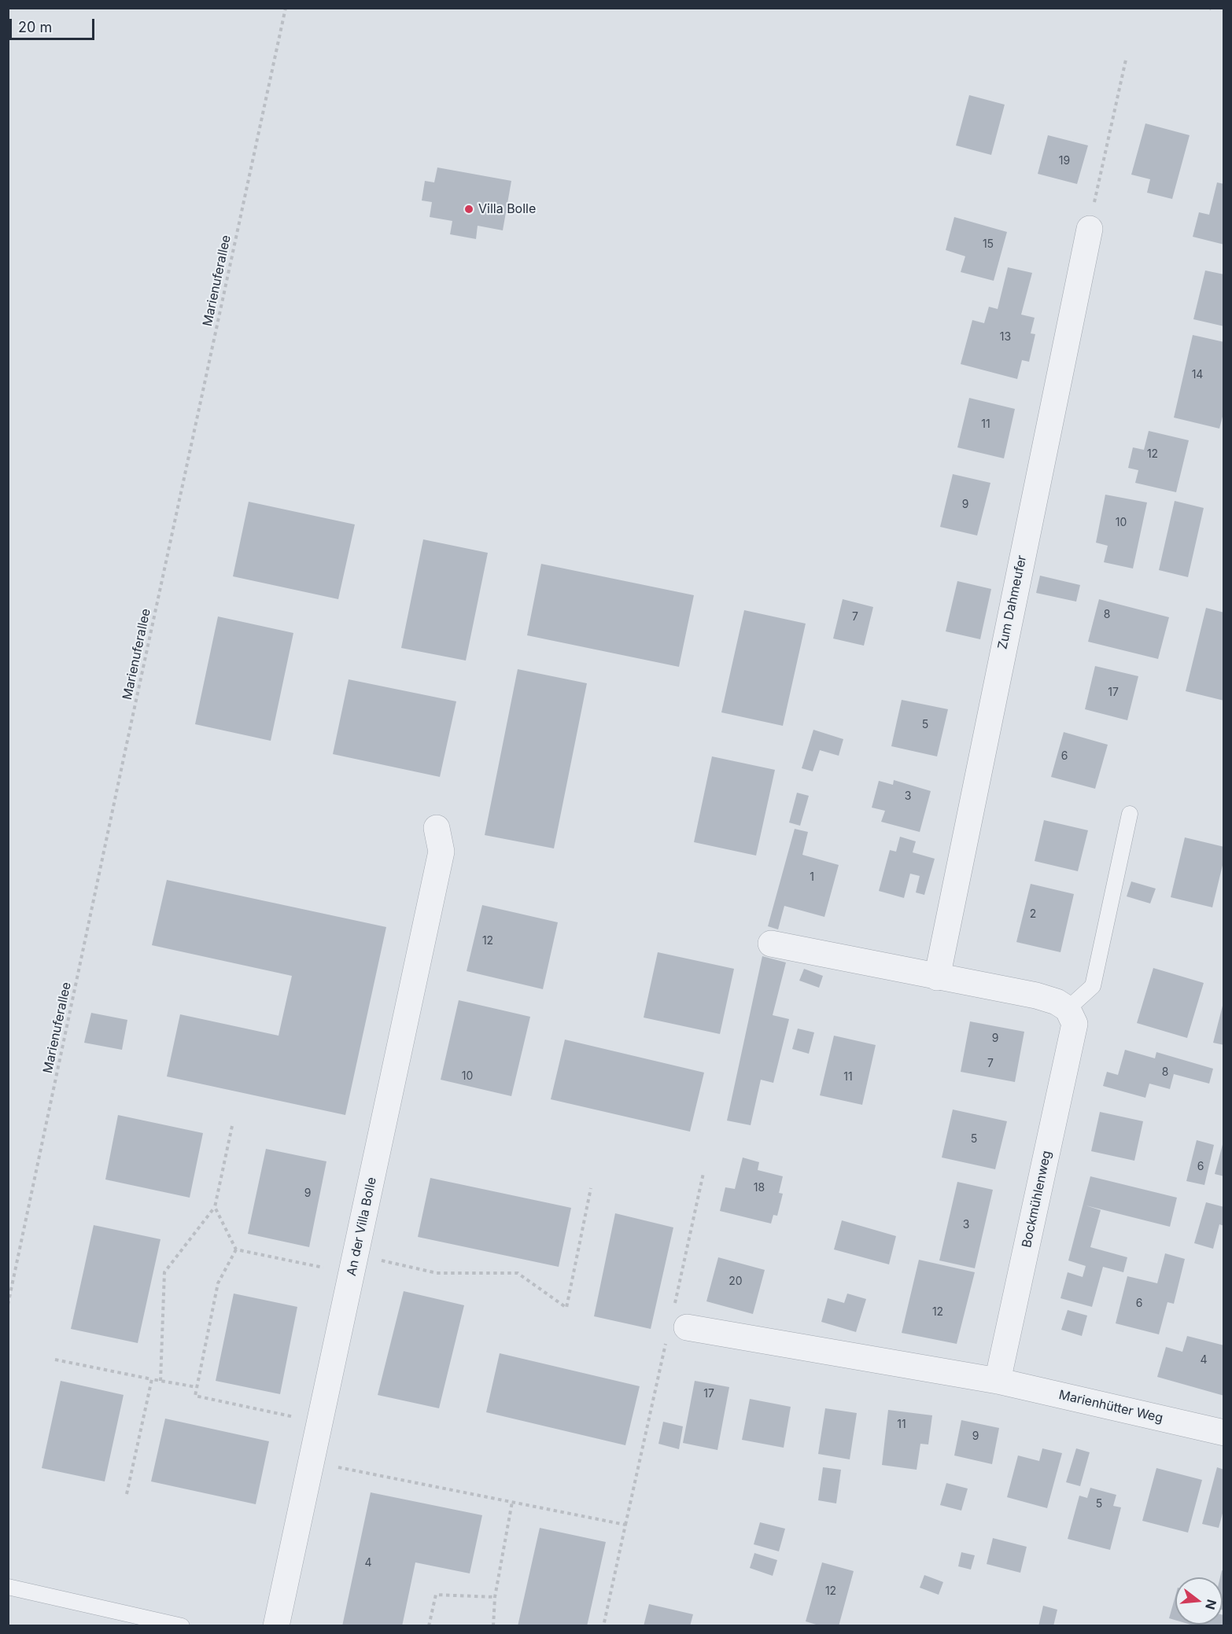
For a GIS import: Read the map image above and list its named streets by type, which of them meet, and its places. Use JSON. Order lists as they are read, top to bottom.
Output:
{
  "streets": {
    "street": [
      "Zum Dahmeufer",
      "Bockmühlenweg",
      "An der Villa Bolle",
      "Marienhütter Weg"
    ],
    "path": ["Marienuferallee"]
  },
  "crossings": [
    ["Bockmühlenweg", "Marienhütter Weg"]
  ],
  "places": ["Villa Bolle"],
  "house_numbers": [
    "19",
    "15",
    "13",
    "14",
    "11",
    "12",
    "9",
    "10",
    "8",
    "7",
    "17",
    "5",
    "6",
    "3",
    "1",
    "2",
    "12",
    "9",
    "7",
    "8",
    "10",
    "11",
    "5",
    "6",
    "18",
    "9",
    "3",
    "20",
    "6",
    "12",
    "4",
    "17",
    "11",
    "9",
    "5",
    "4",
    "12"
  ],
  "scale_bar": "20 m",
  "north": "right"
}
